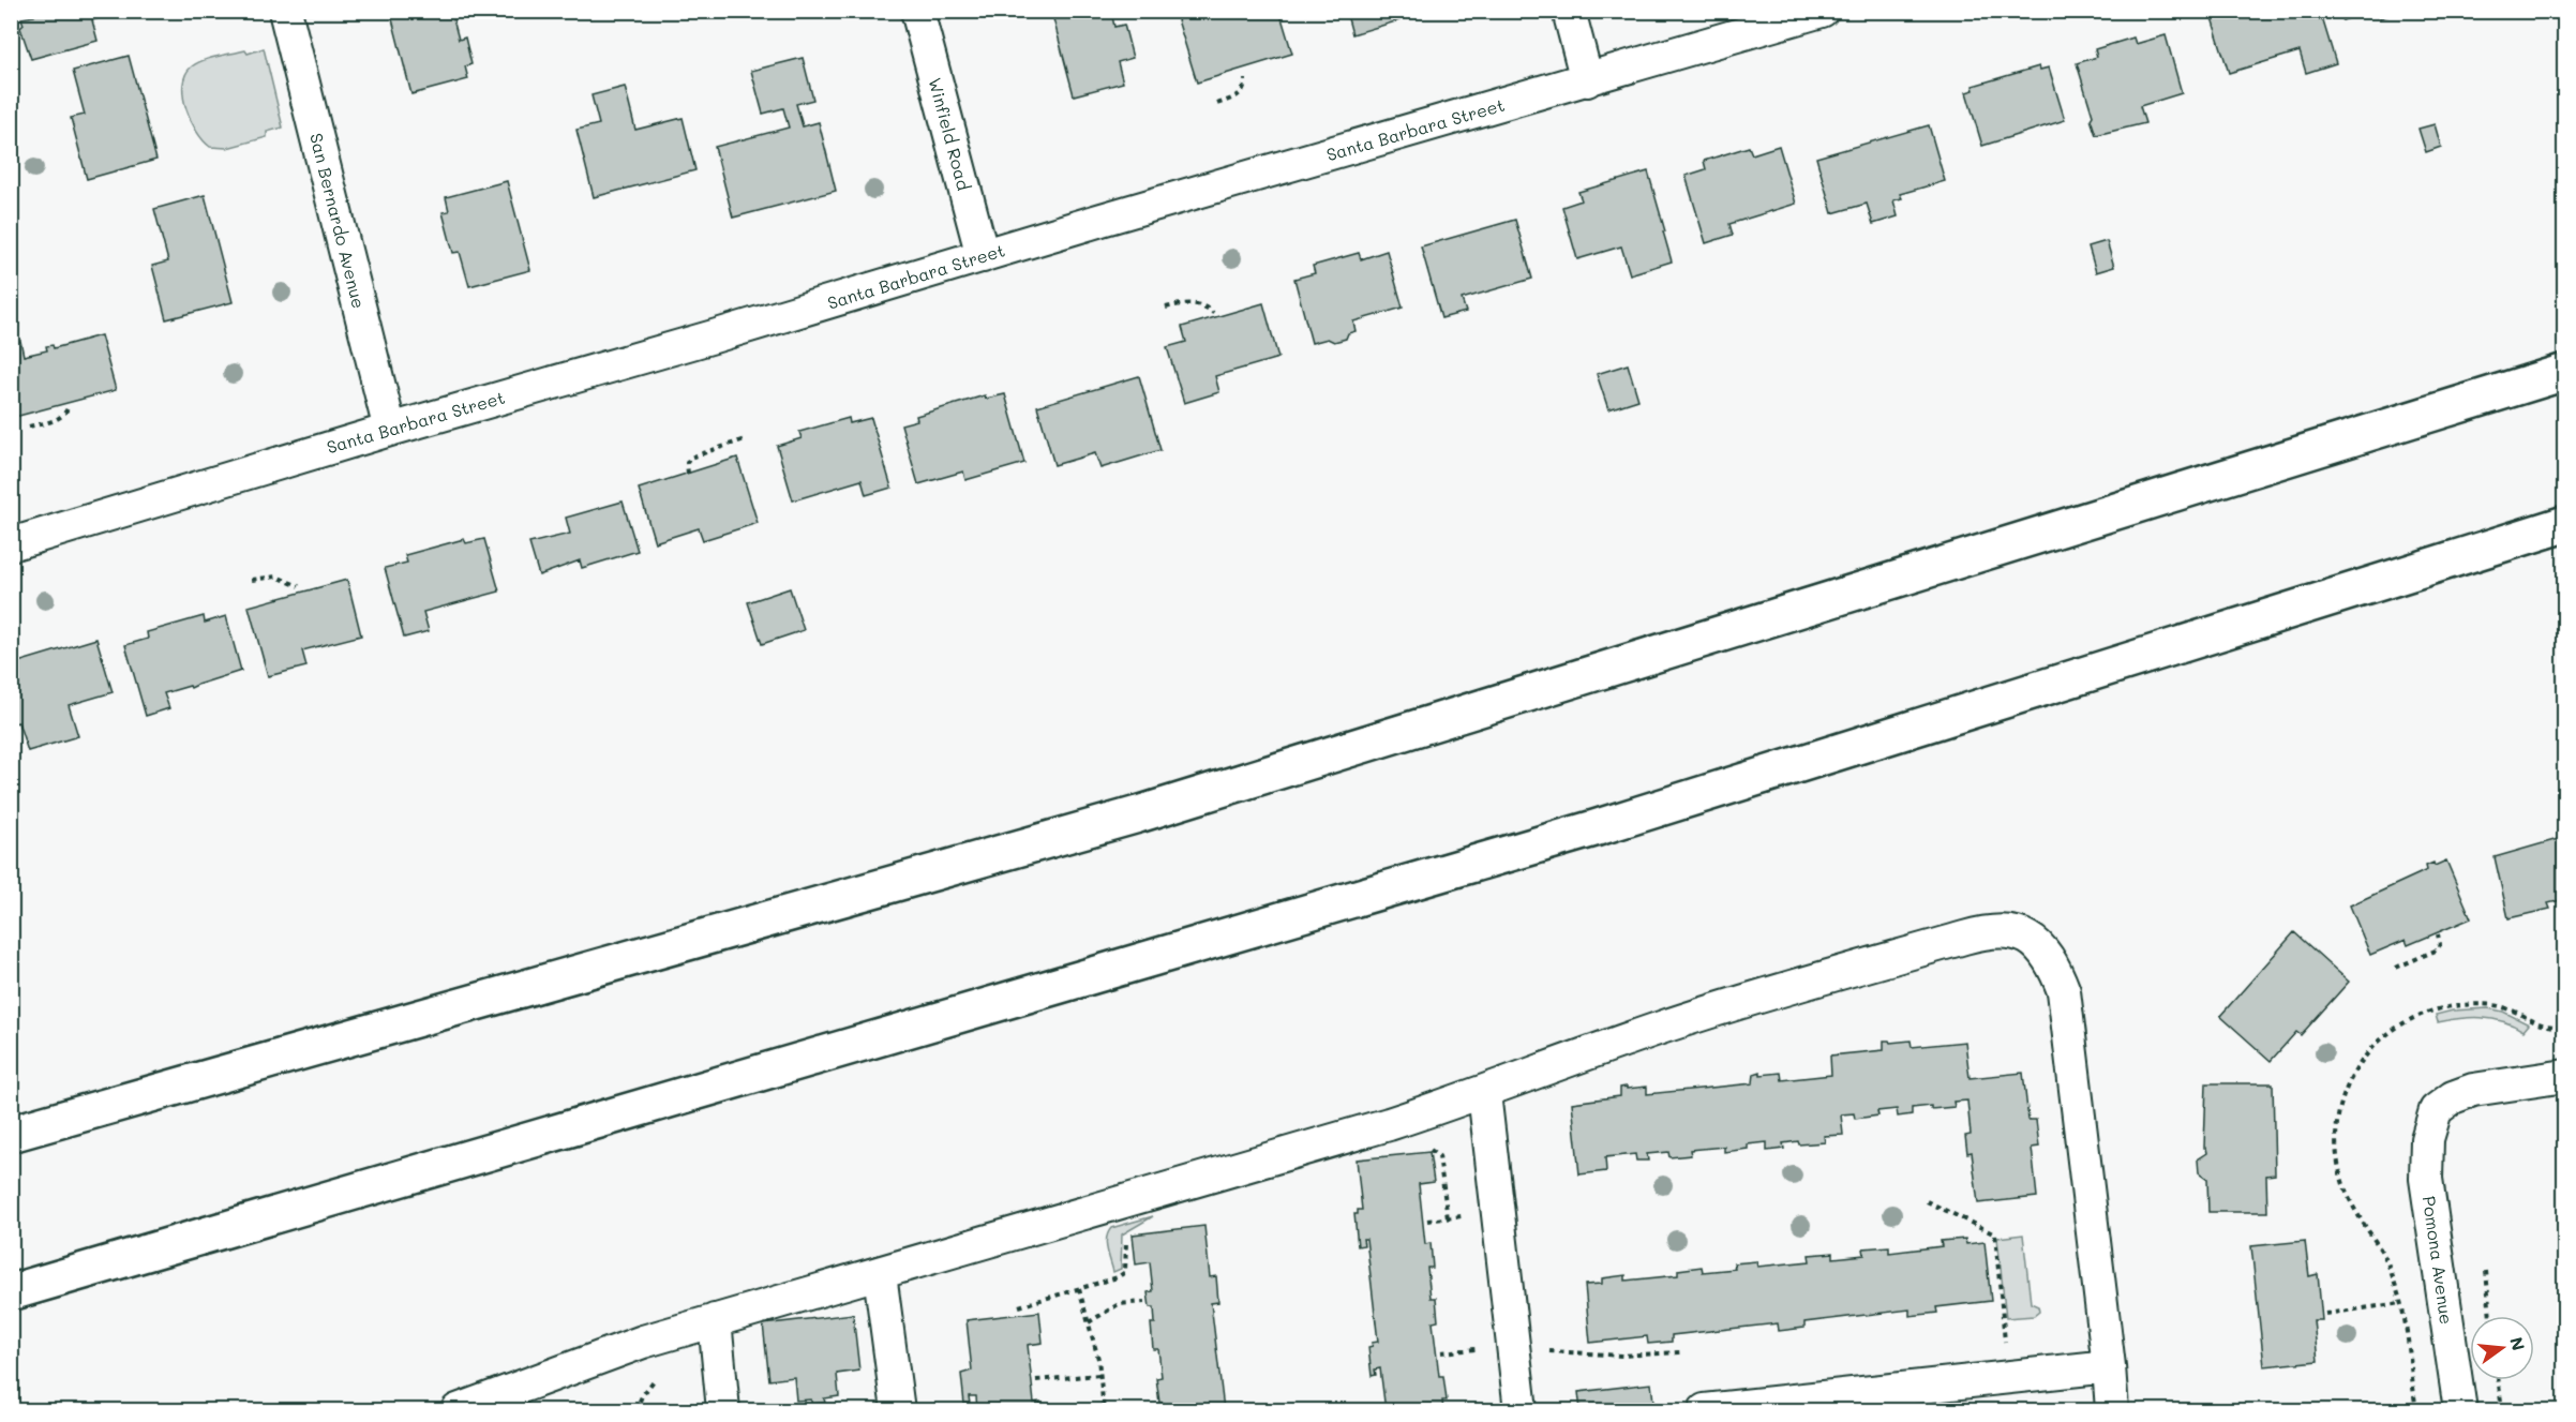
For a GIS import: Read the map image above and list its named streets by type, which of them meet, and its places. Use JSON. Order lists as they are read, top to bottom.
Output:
{
  "streets": {
    "street": [
      "Santa Barbara Street",
      "Winfield Road",
      "San Bernardo Avenue",
      "Pomona Avenue"
    ]
  },
  "crossings": [
    ["Santa Barbara Street", "Winfield Road"],
    ["Santa Barbara Street", "San Bernardo Avenue"]
  ],
  "north": "right"
}
